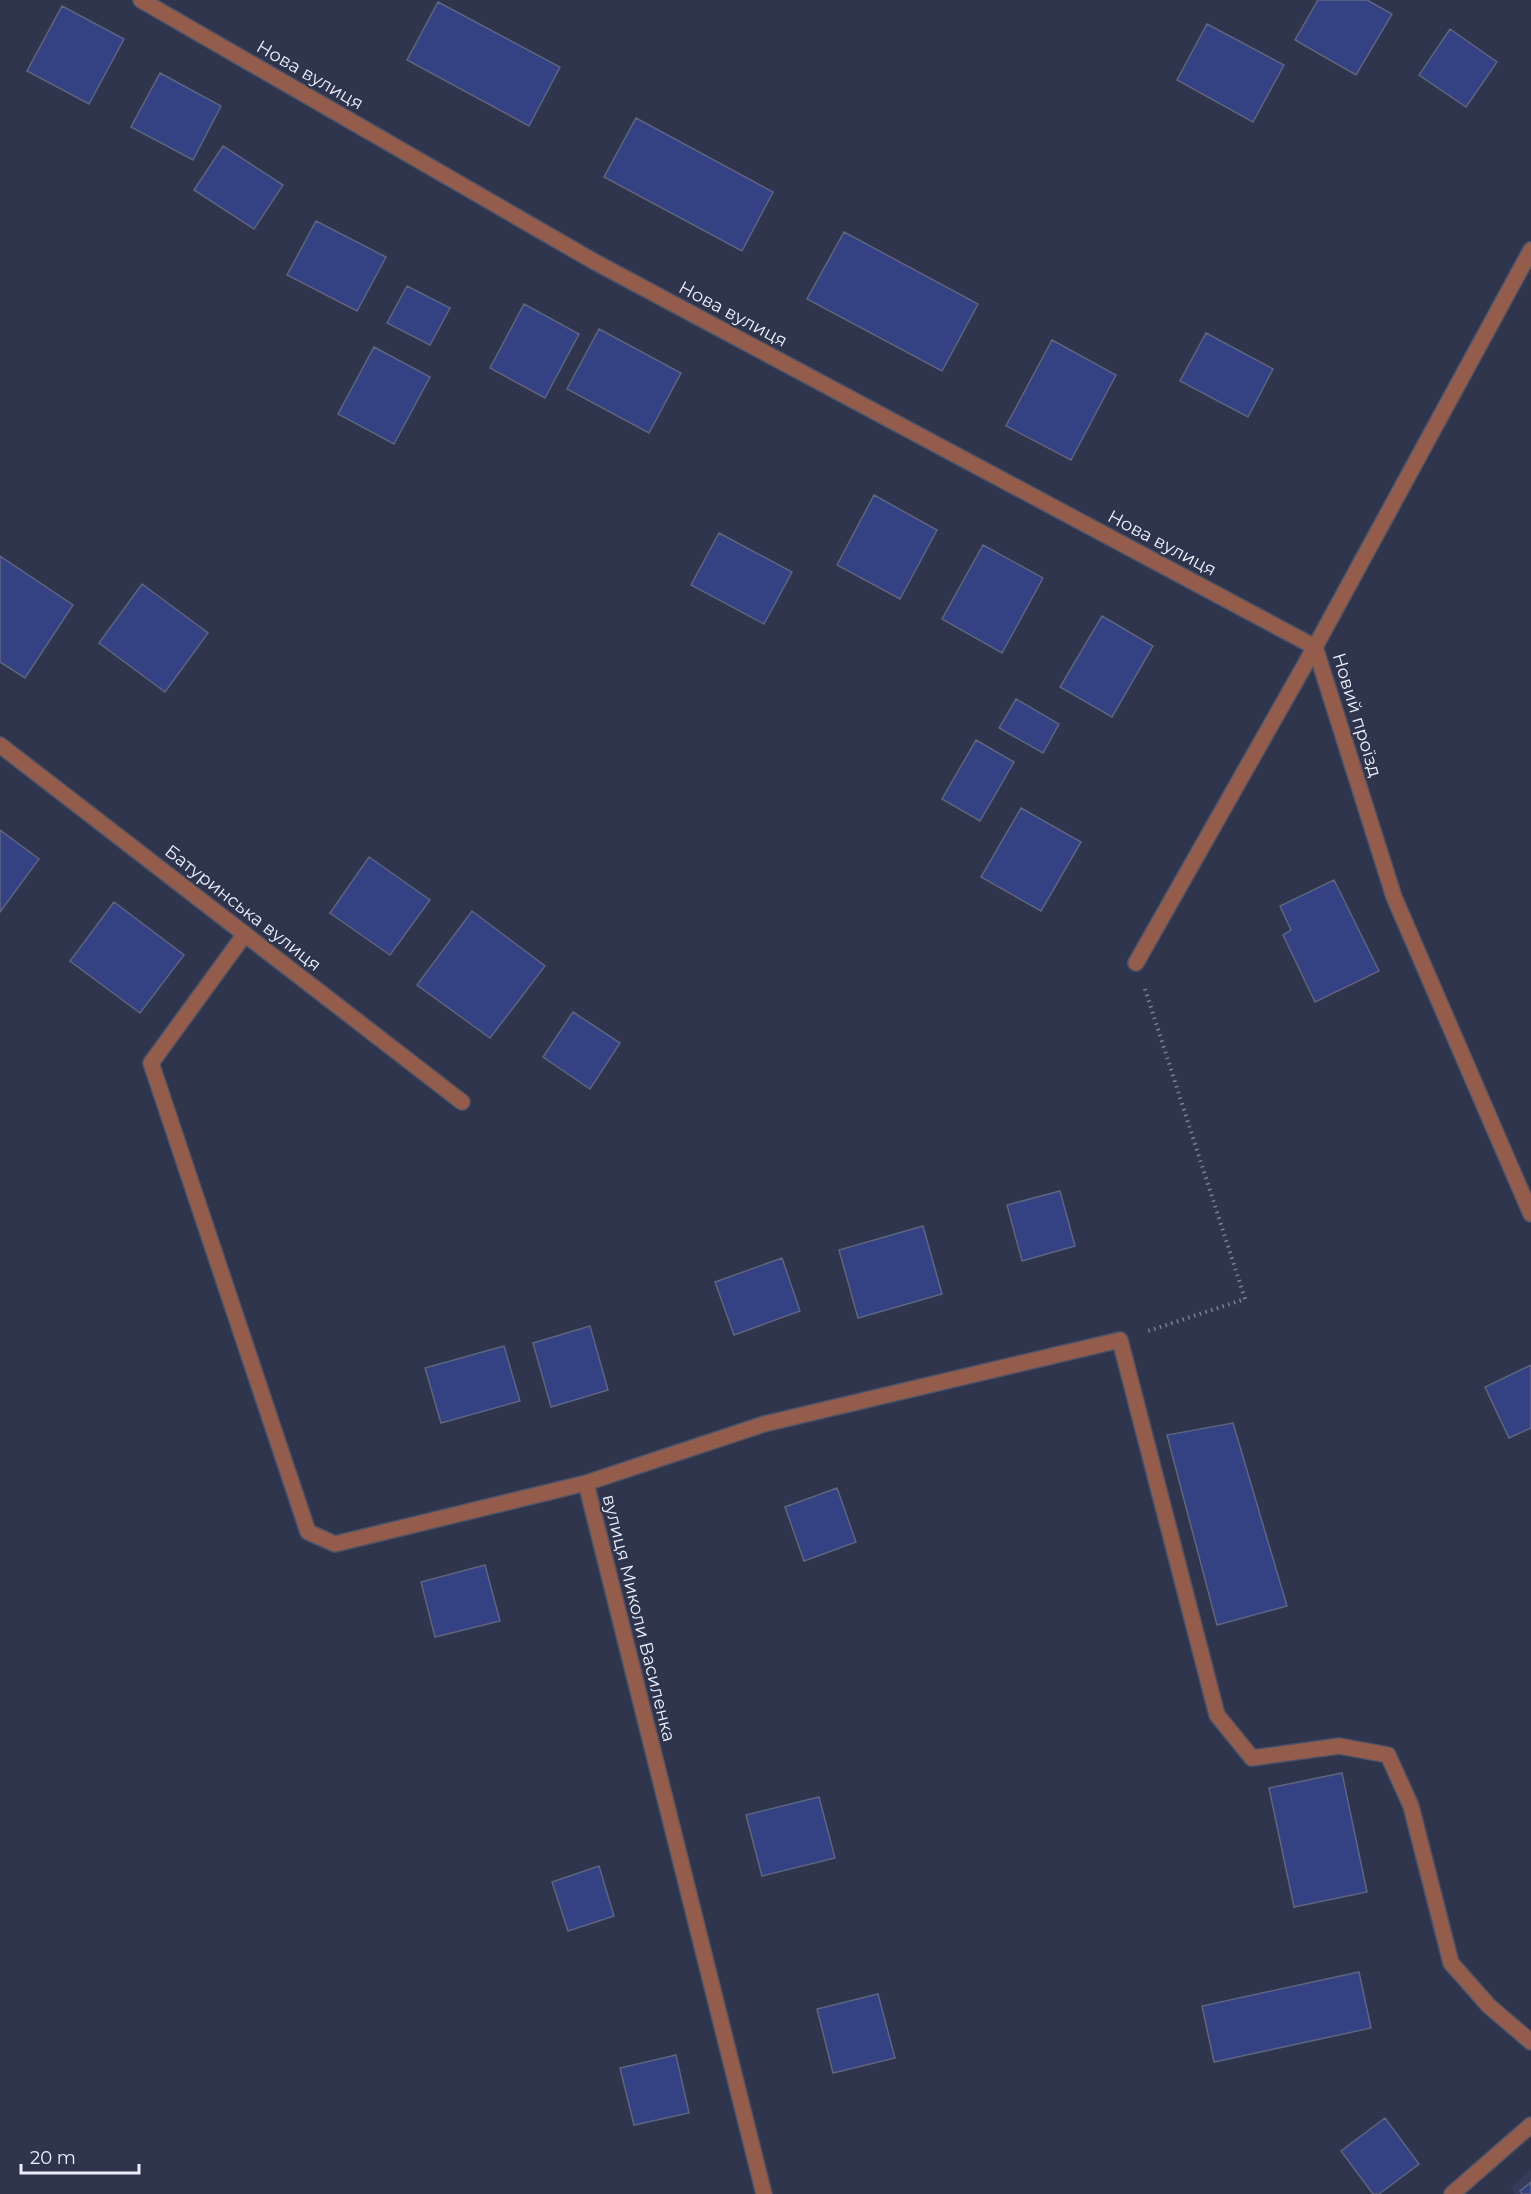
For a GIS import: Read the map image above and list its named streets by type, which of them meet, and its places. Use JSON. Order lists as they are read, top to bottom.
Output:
{
  "streets": {
    "street": [
      "Нова вулиця",
      "Новий проїзд",
      "Батуринська вулиця",
      "вулиця Миколи Василенка"
    ]
  },
  "crossings": [
    ["Нова вулиця", "Новий проїзд"]
  ],
  "scale_bar": "20 m"
}
